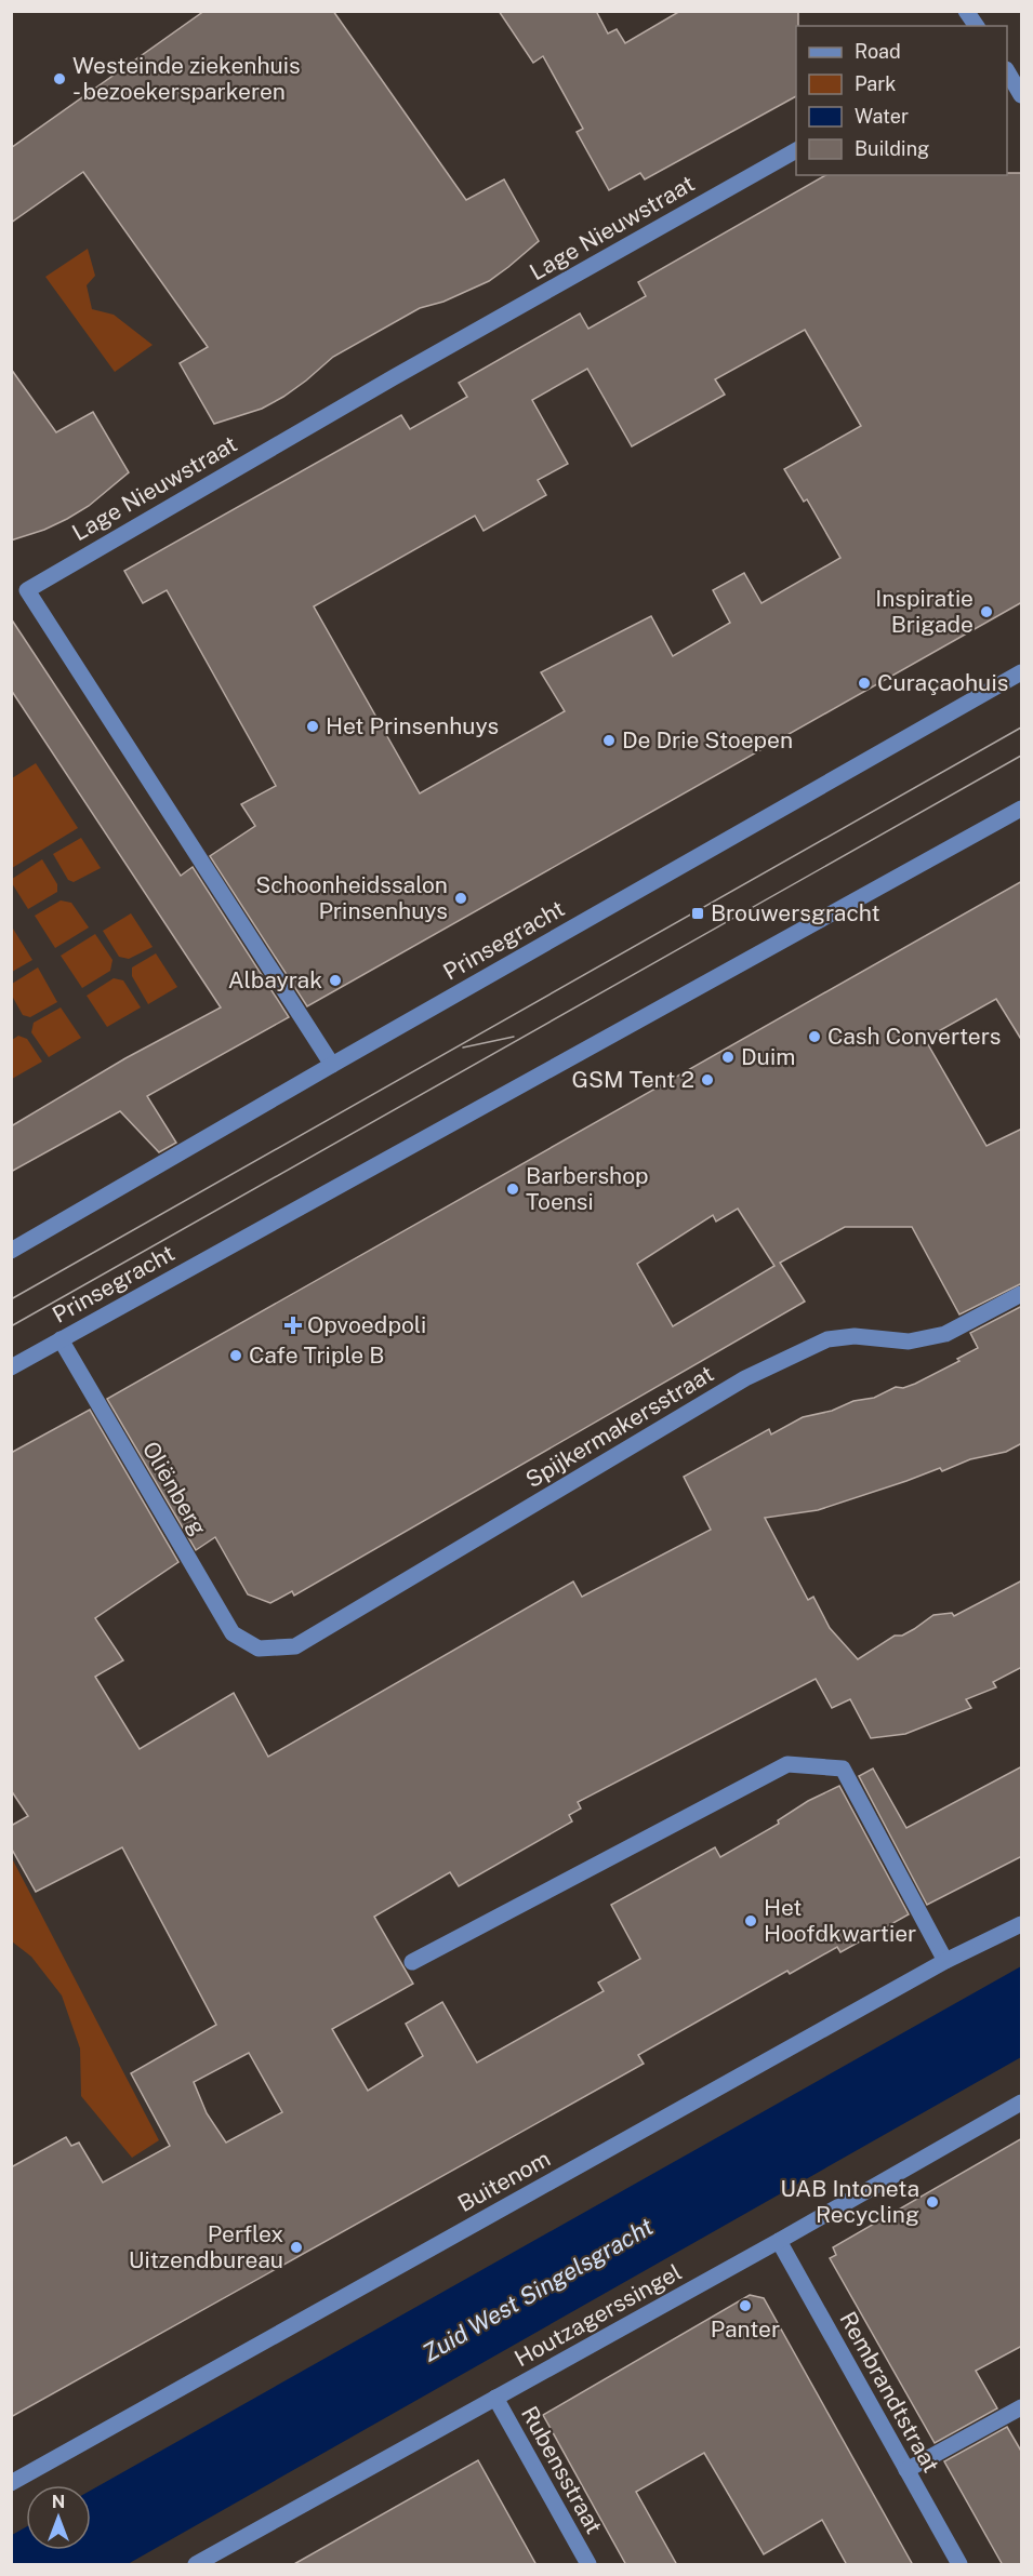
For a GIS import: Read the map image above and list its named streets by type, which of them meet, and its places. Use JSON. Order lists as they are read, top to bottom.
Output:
{
  "streets": {
    "street": [
      "Lage Nieuwstraat",
      "Prinsegracht",
      "Spijkermakersstraat",
      "Oliënberg",
      "Buitenom",
      "Houtzagerssingel",
      "Rembrandtstraat",
      "Rubensstraat"
    ]
  },
  "crossings": [
    ["Lage Nieuwstraat", "Prinsegracht"],
    ["Prinsegracht", "Oliënberg"],
    ["Spijkermakersstraat", "Oliënberg"],
    ["Houtzagerssingel", "Rembrandtstraat"],
    ["Houtzagerssingel", "Rubensstraat"]
  ],
  "water": ["Zuid West Singelsgracht"],
  "places": {
    "other": [
      "Westeinde ziekenhuis - bezoekersparkeren",
      "Inspiratie Brigade",
      "Curaçaohuis",
      "Het Prinsenhuys",
      "De Drie Stoepen",
      "Schoonheidssalon Prinsenhuys",
      "Albayrak",
      "Cash Converters",
      "Duim",
      "GSM Tent 2",
      "Barbershop Toensi",
      "Cafe Triple B",
      "Het Hoofdkwartier",
      "UAB Intoneta Recycling",
      "Perflex Uitzendbureau",
      "Panter"
    ],
    "transit": ["Brouwersgracht"],
    "health": ["Opvoedpoli"]
  },
  "legend": [
    "Road",
    "Park",
    "Water",
    "Building"
  ],
  "north": "top"
}
